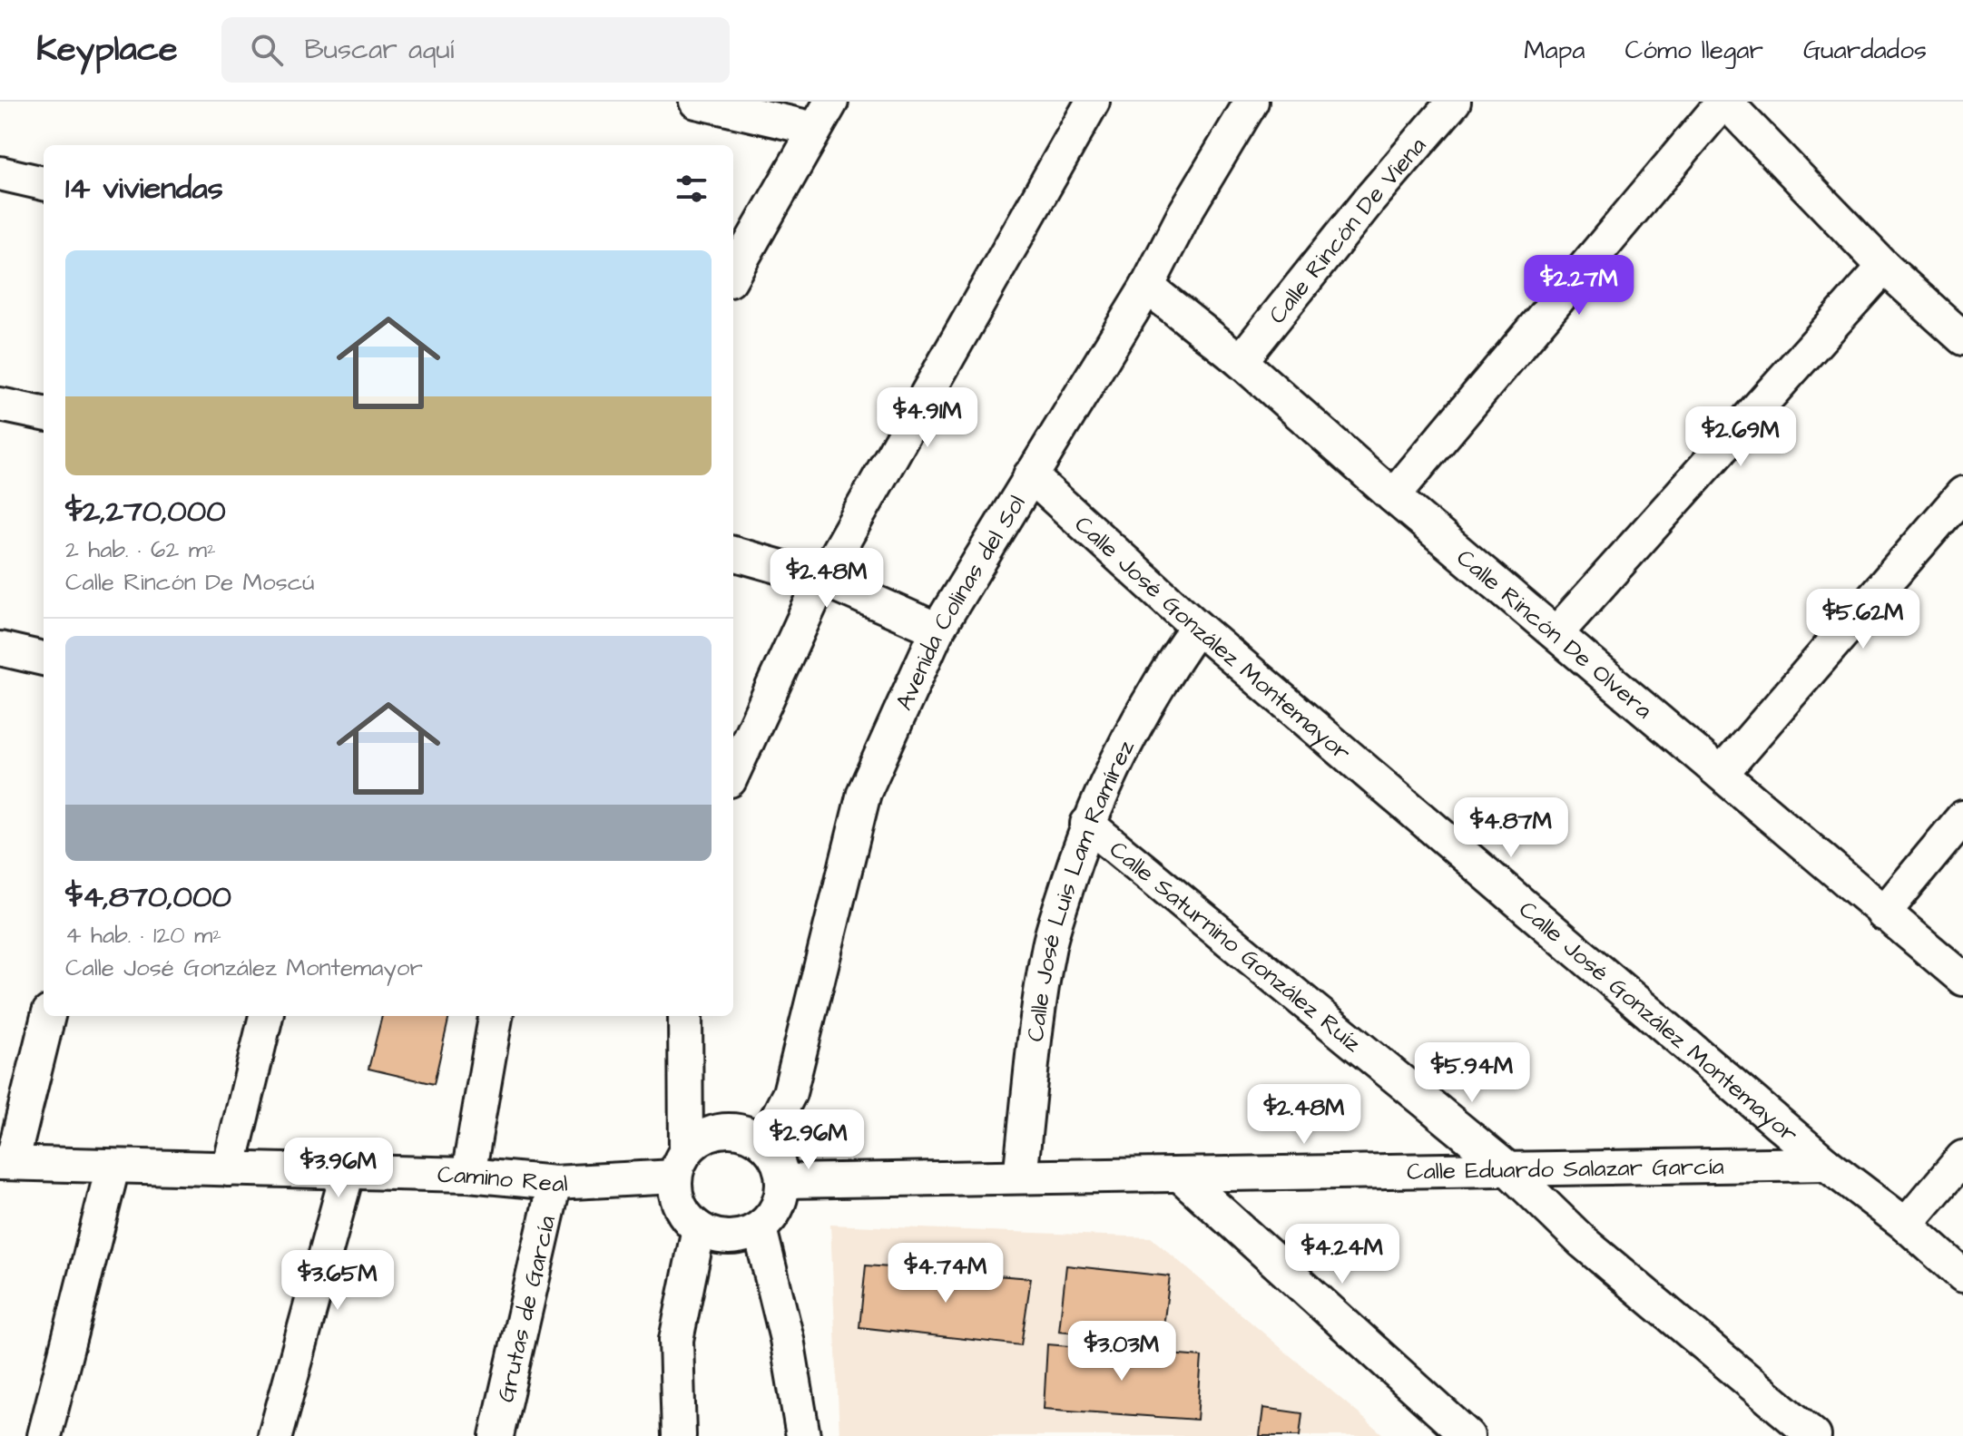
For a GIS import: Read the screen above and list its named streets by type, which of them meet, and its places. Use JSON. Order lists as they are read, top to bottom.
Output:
{
  "streets": {
    "street": [
      "Calle Rincón De Viena",
      "Avenida Colinas del Sol",
      "Calle Rincón De Olvera",
      "Calle José González Montemayor",
      "Calle José Luis Lam Ramírez",
      "Calle Saturnino González Ruíz",
      "Calle Eduardo Salazar García",
      "Camino Real",
      "Grutas de García"
    ]
  },
  "crossings": [
    ["Calle Rincón De Viena", "Calle Rincón De Olvera"],
    ["Avenida Colinas del Sol", "Calle Rincón De Olvera"],
    ["Avenida Colinas del Sol", "Calle José González Montemayor"],
    ["Avenida Colinas del Sol", "Calle Eduardo Salazar García"],
    ["Avenida Colinas del Sol", "Camino Real"],
    ["Calle José González Montemayor", "Calle José Luis Lam Ramírez"],
    ["Calle José González Montemayor", "Calle Eduardo Salazar García"],
    ["Calle José Luis Lam Ramírez", "Calle Saturnino González Ruíz"],
    ["Calle José Luis Lam Ramírez", "Calle Eduardo Salazar García"],
    ["Calle Saturnino González Ruíz", "Calle Eduardo Salazar García"],
    ["Calle Eduardo Salazar García", "Camino Real"],
    ["Camino Real", "Grutas de García"]
  ],
  "page": {
    "header": "Keyplace",
    "search": "Buscar aquí",
    "nav": ["Mapa", "Cómo llegar", "Guardados"],
    "heading": "14 viviendas",
    "list": [
      {
        "name": "$2,270,000",
        "note": "2 hab. · 62 m² · Calle Rincón De Moscú"
      },
      {
        "name": "$4,870,000",
        "note": "4 hab. · 120 m² · Calle José González Montemayor"
      }
    ],
    "price": [
      "$2.27M",
      "$4.91M",
      "$2.69M",
      "$2.48M",
      "$5.62M",
      "$4.87M",
      "$5.94M",
      "$2.48M",
      "$2.96M",
      "$3.96M",
      "$4.24M",
      "$4.74M",
      "$3.65M",
      "$3.03M"
    ]
  }
}
